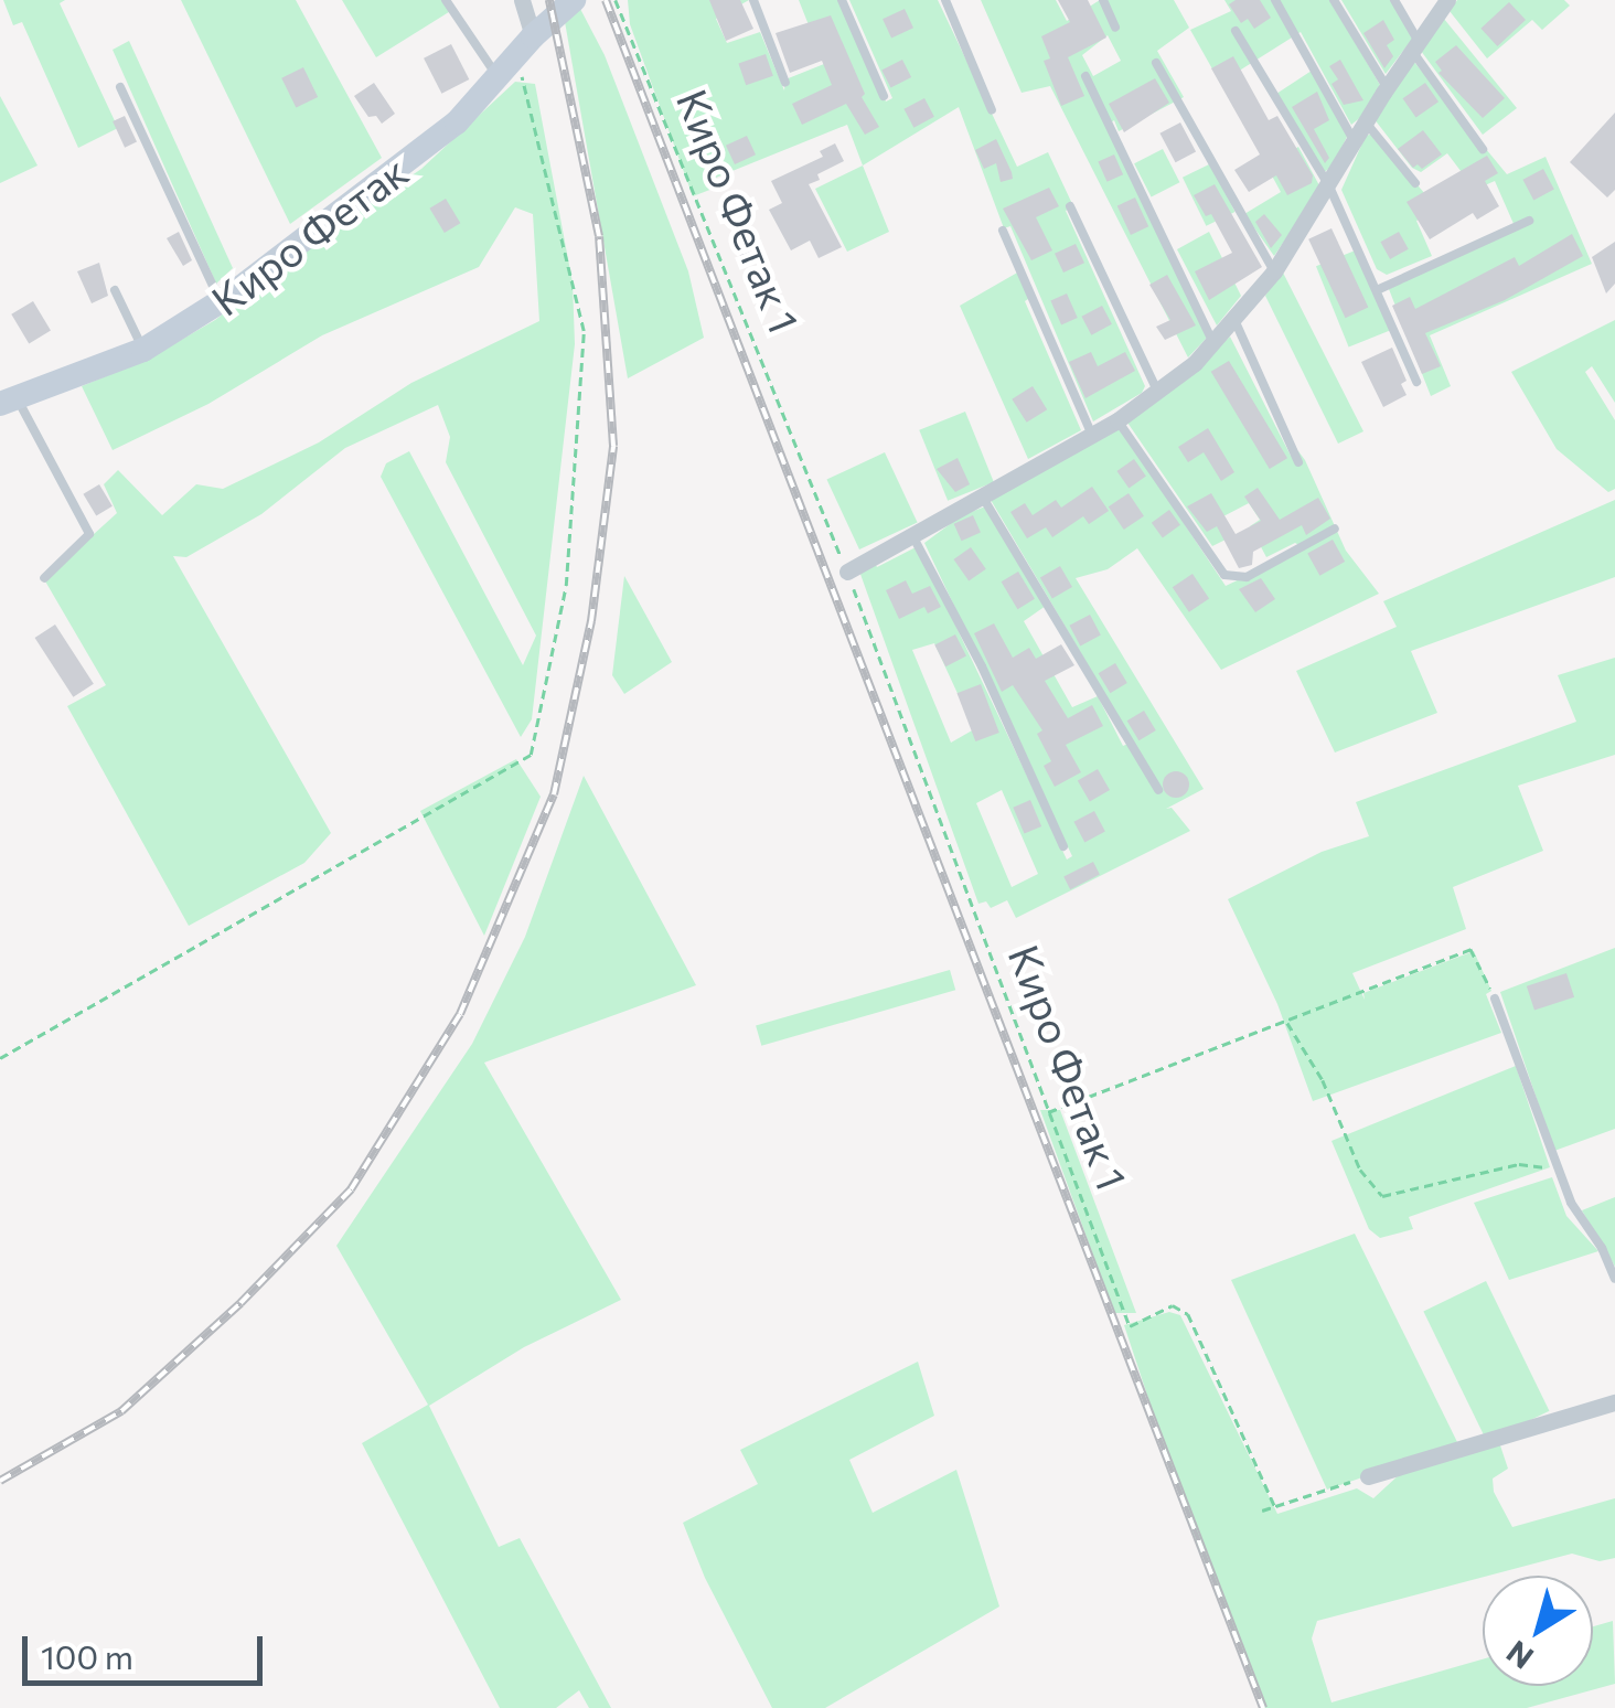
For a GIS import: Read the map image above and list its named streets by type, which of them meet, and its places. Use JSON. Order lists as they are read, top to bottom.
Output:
{
  "streets": {
    "main road": ["Киро Фетак"],
    "path": ["Киро Фетак 1"]
  },
  "scale_bar": "100 m",
  "north": "bottom left"
}
